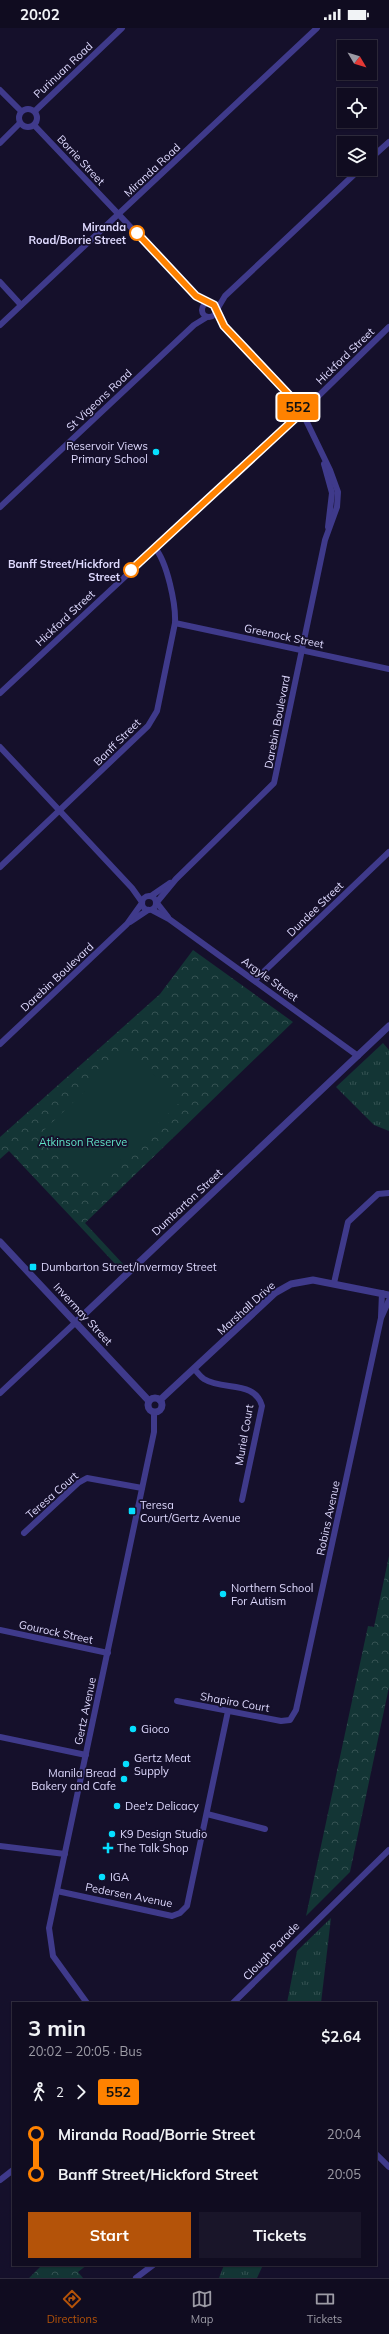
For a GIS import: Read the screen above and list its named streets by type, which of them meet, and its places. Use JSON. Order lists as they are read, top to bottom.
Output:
{
  "streets": {
    "street": [
      "Purinuan Road",
      "Borrie Street",
      "Miranda Road",
      "Hickford Street",
      "St Vigeons Road",
      "Greenock Street",
      "Darebin Boulevard",
      "Banff Street",
      "Dundee Street",
      "Argyle Street",
      "Dumbarton Street",
      "Marshall Drive",
      "Invermay Street",
      "Muriel Court",
      "Teresa Court",
      "Robins Avenue",
      "Gourock Street",
      "Shapiro Court",
      "Gertz Avenue",
      "Pedersen Avenue",
      "Clough Parade"
    ]
  },
  "crossings": [
    ["Purinuan Road", "Borrie Street"],
    ["Borrie Street", "Miranda Road"],
    ["Borrie Street", "St Vigeons Road"],
    ["Hickford Street", "Darebin Boulevard"],
    ["Hickford Street", "Banff Street"],
    ["Greenock Street", "Darebin Boulevard"],
    ["Greenock Street", "Banff Street"],
    ["Darebin Boulevard", "Argyle Street"],
    ["Dundee Street", "Argyle Street"],
    ["Argyle Street", "Dumbarton Street"],
    ["Dumbarton Street", "Invermay Street"],
    ["Marshall Drive", "Invermay Street"],
    ["Marshall Drive", "Muriel Court"],
    ["Marshall Drive", "Robins Avenue"],
    ["Marshall Drive", "Gertz Avenue"],
    ["Invermay Street", "Gertz Avenue"],
    ["Teresa Court", "Gertz Avenue"],
    ["Robins Avenue", "Shapiro Court"],
    ["Gourock Street", "Gertz Avenue"],
    ["Shapiro Court", "Pedersen Avenue"],
    ["Gertz Avenue", "Pedersen Avenue"]
  ],
  "parks": ["Atkinson Reserve"],
  "places": {
    "other": [
      "Miranda Road/Borrie Street",
      "Reservoir Views Primary School",
      "Banff Street/Hickford Street",
      "Northern School For Autism",
      "Gioco",
      "Gertz Meat Supply",
      "Manila Bread Bakery and Cafe",
      "Dee'z Delicacy",
      "K9 Design Studio",
      "IGA"
    ],
    "transit": ["Dumbarton Street/Invermay Street", "Teresa Court/Gertz Avenue"],
    "health": ["The Talk Shop"]
  },
  "lines": ["bus line 552"],
  "north": "bottom right",
  "page": {
    "status": "20:02",
    "on_map": "552",
    "heading": ["3 min", "20:02 – 20:05 · Bus", "$2.64"],
    "legs": ["2", "552"],
    "list": [
      {
        "name": "Miranda Road/Borrie Street",
        "value": "20:04"
      },
      {
        "name": "Banff Street/Hickford Street",
        "value": "20:05"
      }
    ],
    "buttons": ["Start", "Tickets"],
    "tabs": ["Directions", "Map", "Tickets"]
  }
}
